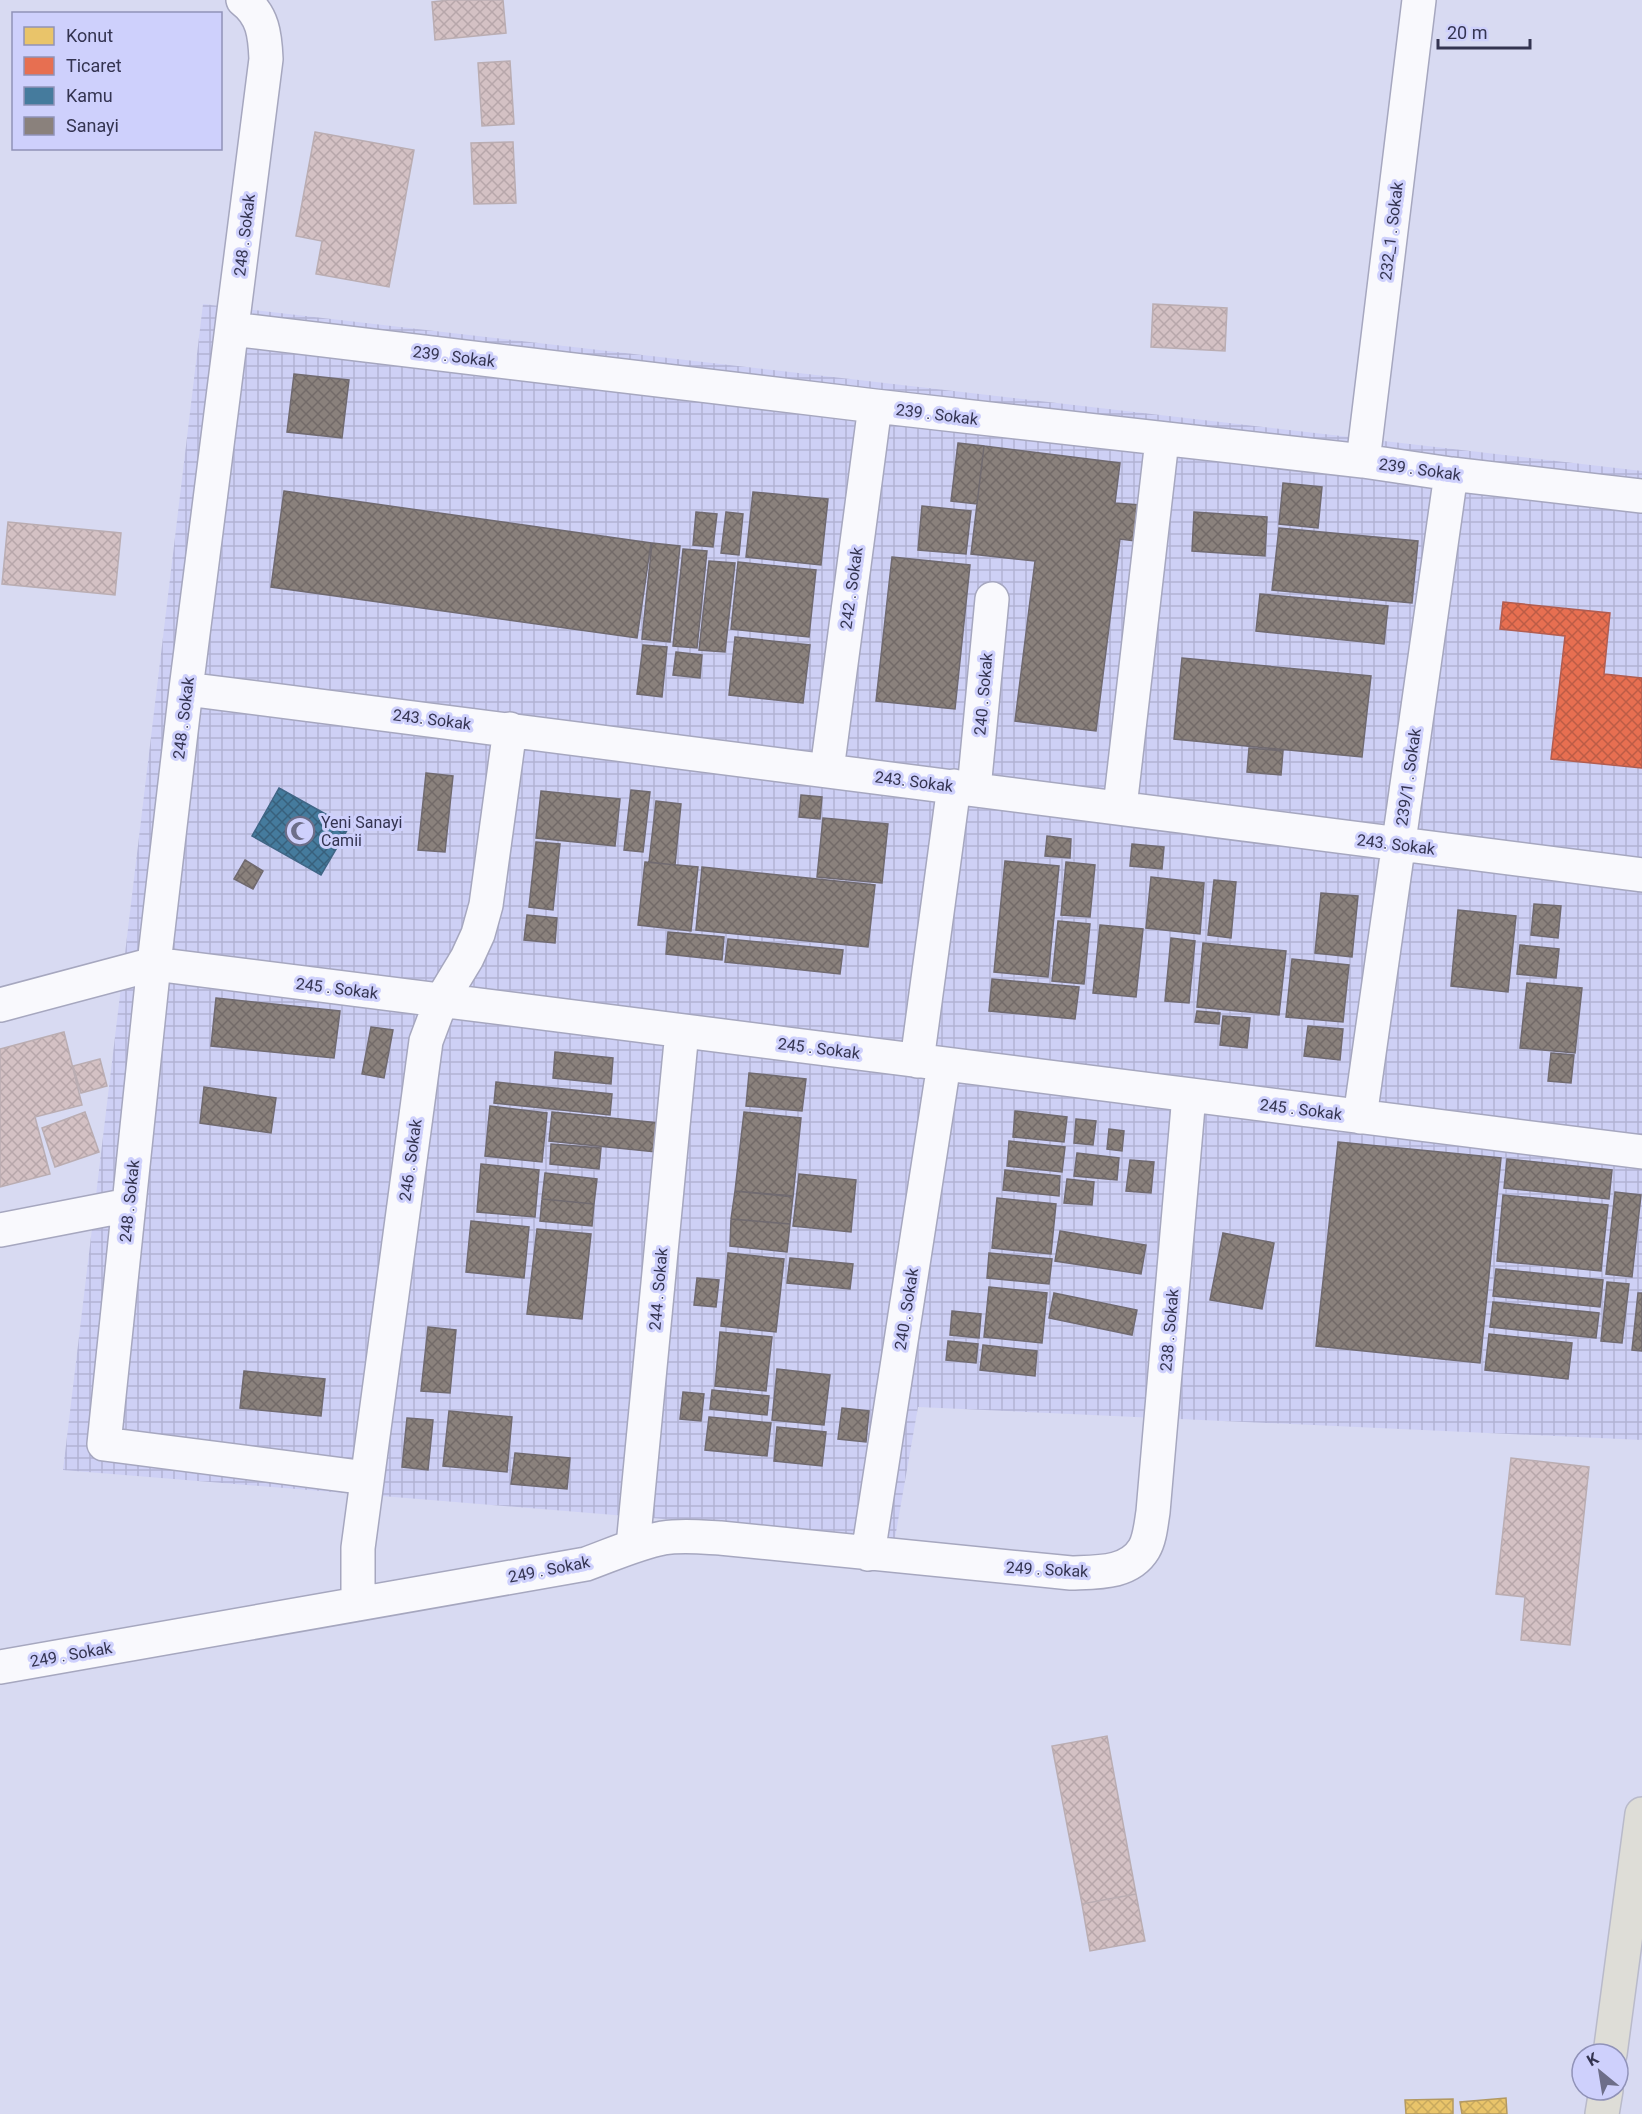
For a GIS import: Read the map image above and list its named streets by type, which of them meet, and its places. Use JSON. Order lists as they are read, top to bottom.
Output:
{
  "streets": {
    "street": [
      "232_1 . Sokak",
      "248 . Sokak",
      "239 . Sokak",
      "242 . Sokak",
      "240 . Sokak",
      "243. Sokak",
      "239/1 . Sokak",
      "245 . Sokak",
      "246 . Sokak",
      "244 . Sokak",
      "238 . Sokak",
      "249 . Sokak"
    ]
  },
  "crossings": [
    ["232_1 . Sokak", "239 . Sokak"],
    ["248 . Sokak", "239 . Sokak"],
    ["248 . Sokak", "243. Sokak"],
    ["248 . Sokak", "245 . Sokak"],
    ["248 . Sokak", "246 . Sokak"],
    ["239 . Sokak", "242 . Sokak"],
    ["239 . Sokak", "239/1 . Sokak"],
    ["242 . Sokak", "243. Sokak"],
    ["240 . Sokak", "243. Sokak"],
    ["240 . Sokak", "245 . Sokak"],
    ["240 . Sokak", "249 . Sokak"],
    ["243. Sokak", "239/1 . Sokak"],
    ["243. Sokak", "246 . Sokak"],
    ["239/1 . Sokak", "245 . Sokak"],
    ["245 . Sokak", "246 . Sokak"],
    ["245 . Sokak", "244 . Sokak"],
    ["245 . Sokak", "238 . Sokak"],
    ["246 . Sokak", "249 . Sokak"],
    ["244 . Sokak", "249 . Sokak"],
    ["238 . Sokak", "249 . Sokak"]
  ],
  "places": {
    "mosque": ["Yeni Sanayi Camii"]
  },
  "legend": [
    "Konut",
    "Ticaret",
    "Kamu",
    "Sanayi"
  ],
  "scale_bar": "20 m",
  "north": "top left"
}
